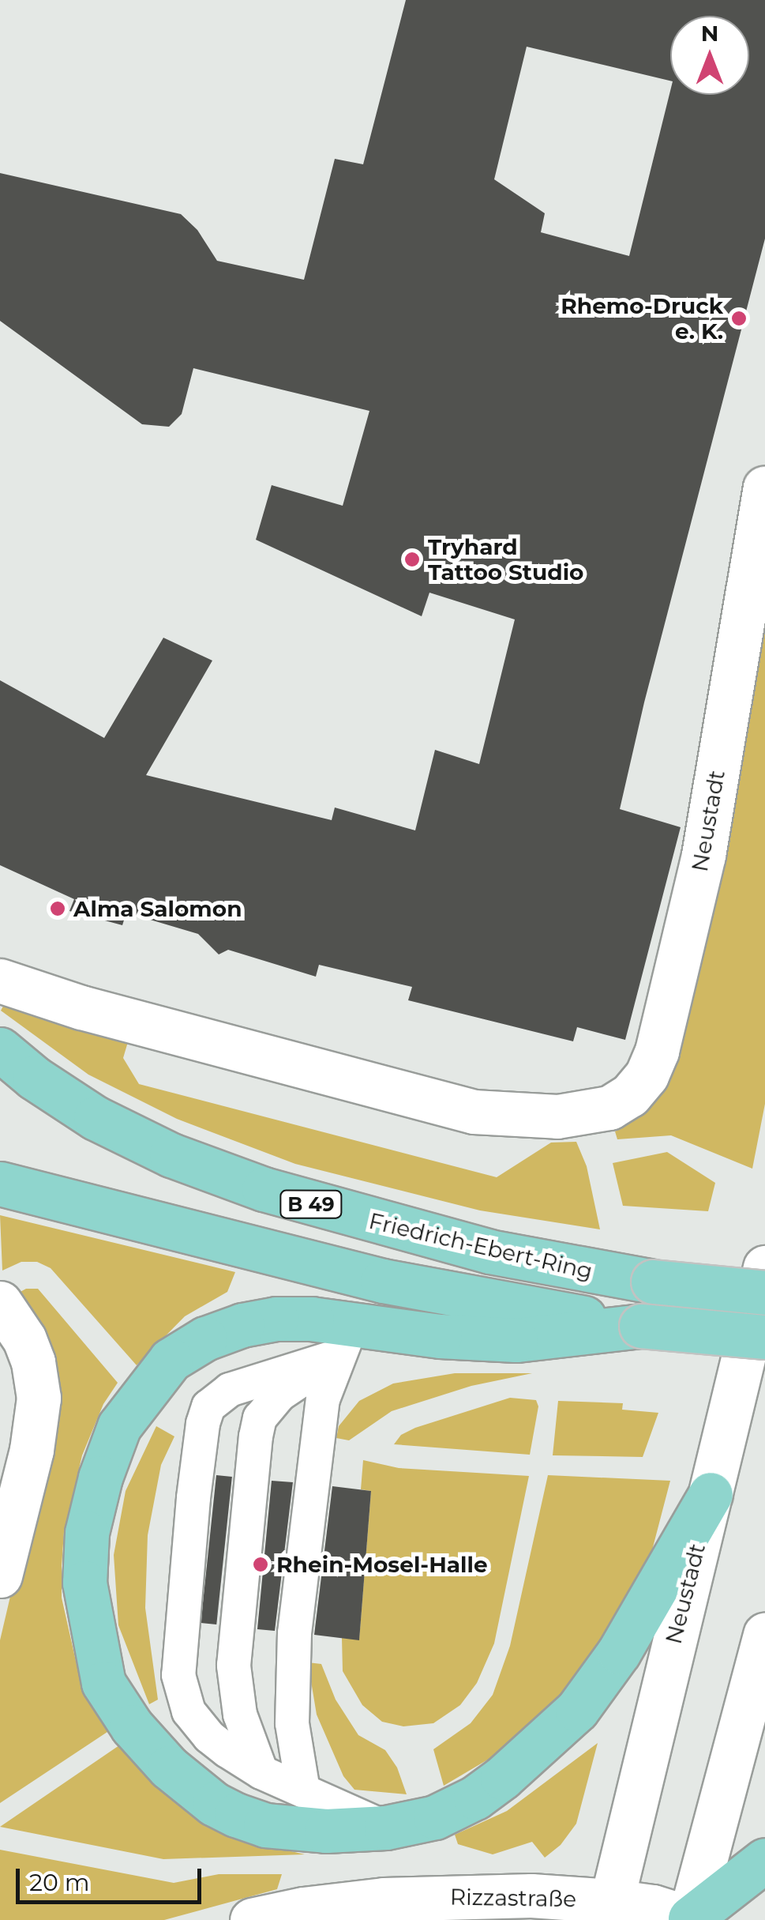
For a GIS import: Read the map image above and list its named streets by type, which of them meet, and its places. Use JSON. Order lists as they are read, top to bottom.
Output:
{
  "streets": {
    "main road": ["B 49", "Friedrich-Ebert-Ring"],
    "street": ["Neustadt", "Rizzastraße"]
  },
  "crossings": [
    ["Neustadt", "Rizzastraße"]
  ],
  "places": [
    "Rhemo-Druck e. K.",
    "Tryhard Tattoo Studio",
    "Alma Salomon",
    "Rhein-Mosel-Halle"
  ],
  "scale_bar": "20 m",
  "north": "top"
}
